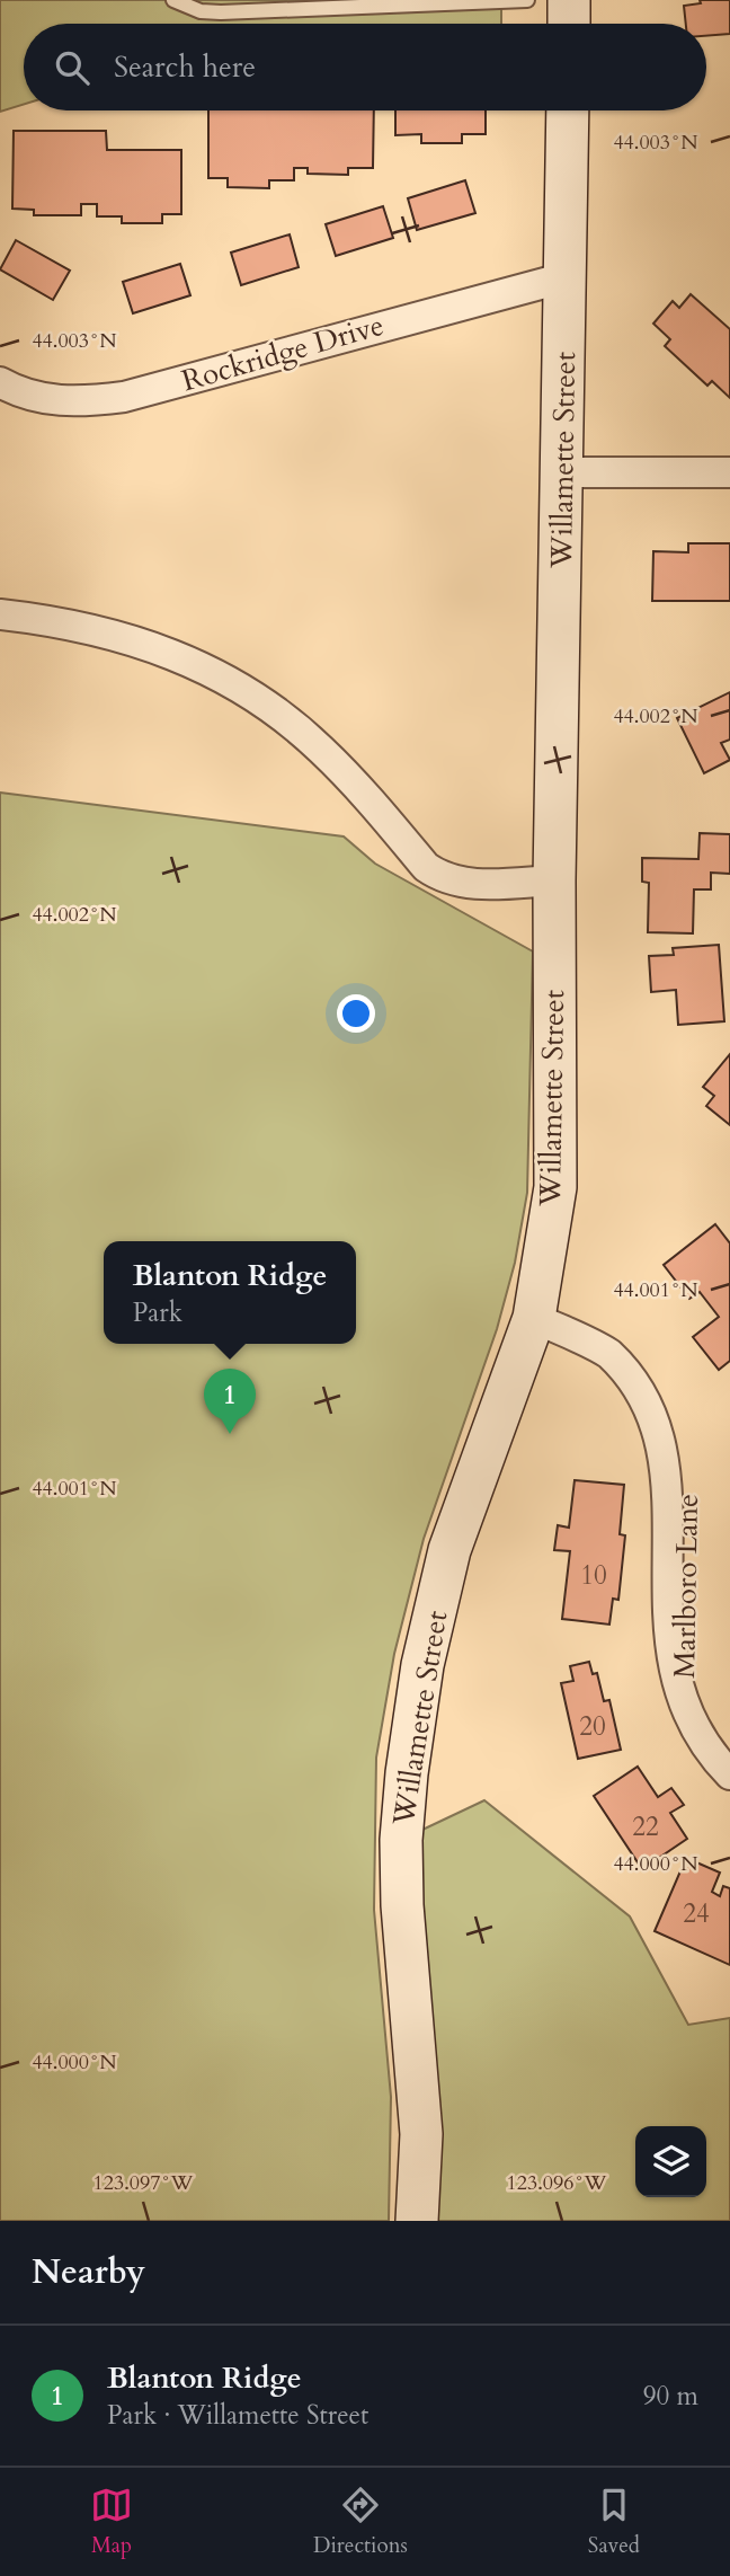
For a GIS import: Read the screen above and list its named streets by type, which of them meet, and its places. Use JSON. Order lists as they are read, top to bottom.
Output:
{
  "streets": {
    "main road": ["Willamette Street"],
    "street": ["Rockridge Drive", "Marlboro Lane"]
  },
  "crossings": [
    ["Rockridge Drive", "Willamette Street"],
    ["Willamette Street", "Marlboro Lane"]
  ],
  "house_numbers": [
    "10",
    "20",
    "22",
    "24"
  ],
  "page": {
    "search": "Search here",
    "popup": ["Blanton Ridge", "Park"],
    "pins": "1",
    "heading": "Nearby",
    "list": [
      {
        "mark": "1",
        "name": "Blanton Ridge",
        "note": "Park · Willamette Street",
        "value": "90 m"
      }
    ],
    "nav": ["Map", "Directions", "Saved"]
  },
  "coordinates": [
    "44.003°N",
    "44.002°N",
    "44.001°N",
    "44.000°N",
    "123.097°W",
    "123.096°W"
  ]
}
